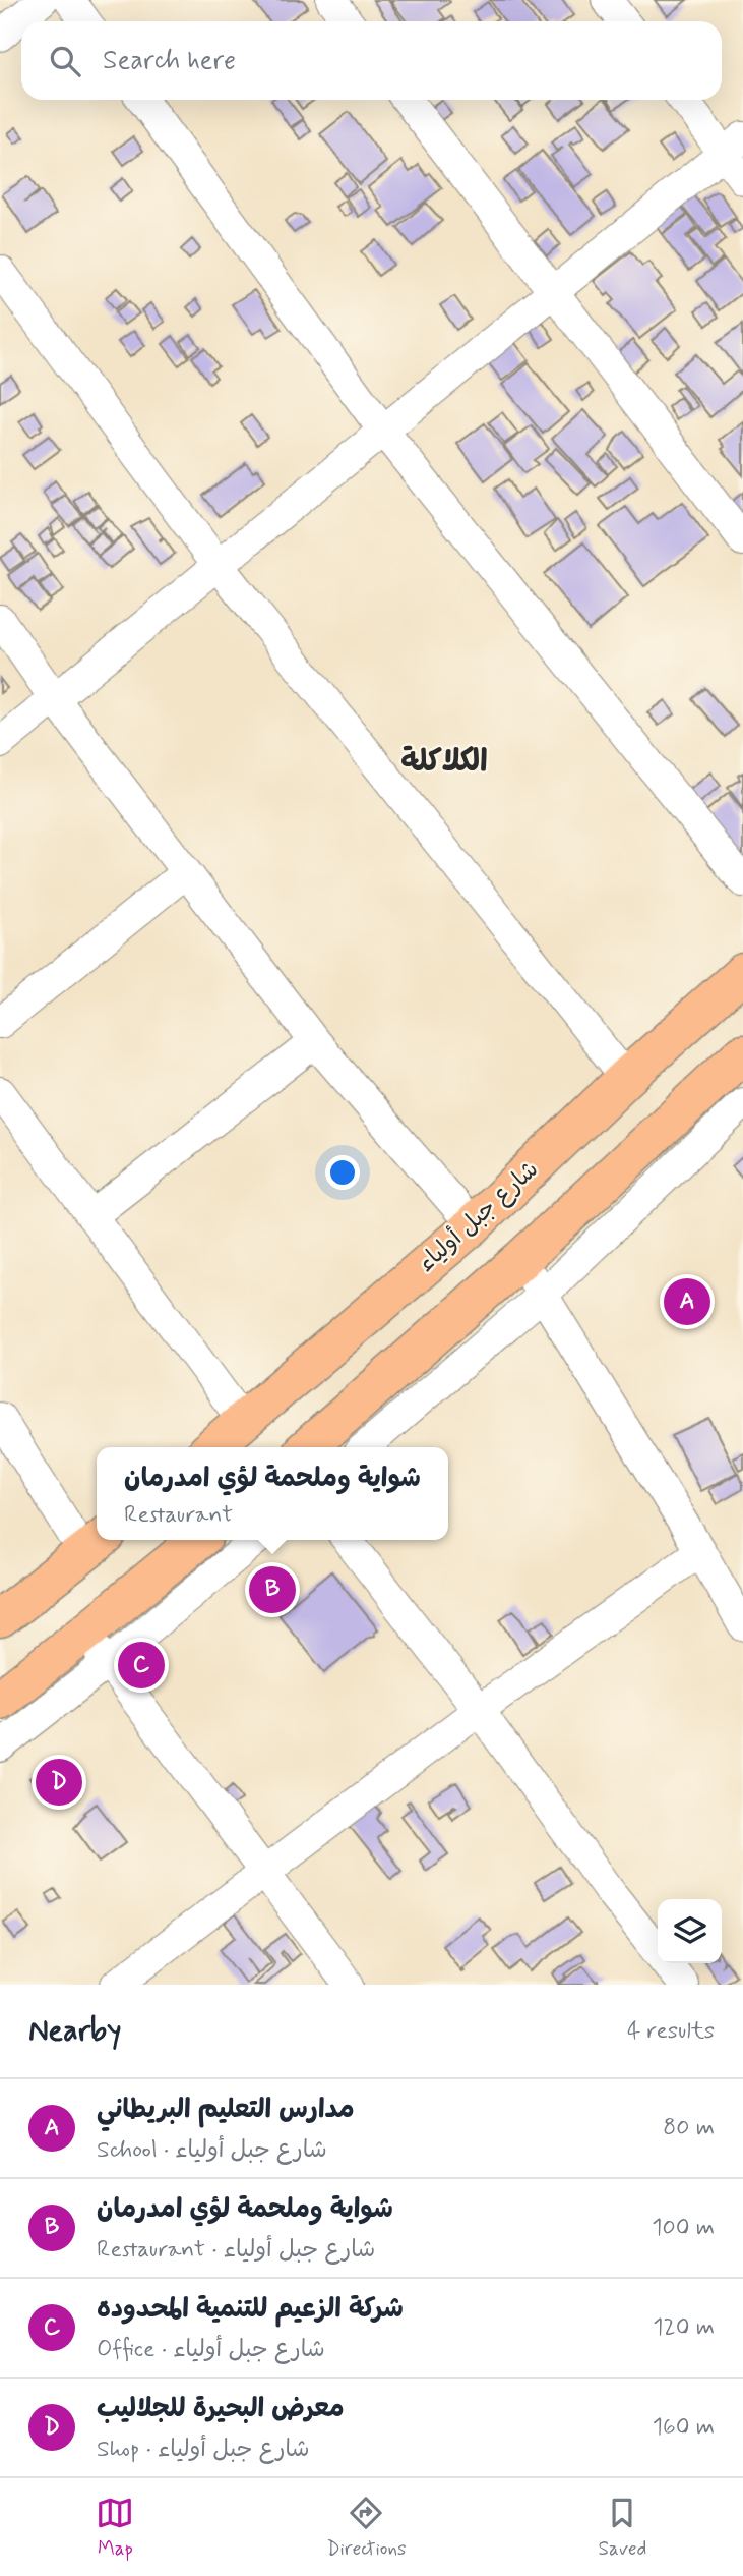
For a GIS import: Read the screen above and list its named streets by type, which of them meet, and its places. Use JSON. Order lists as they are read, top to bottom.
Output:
{
  "streets": {
    "main road": ["شارع جبل أولياء"]
  },
  "districts": ["الكلاكلة"],
  "page": {
    "search": "Search here",
    "pins": [
      "A",
      "B",
      "C",
      "D"
    ],
    "popup": ["شواية وملحمة لؤي امدرمان", "Restaurant"],
    "heading": ["Nearby", "4 results"],
    "list": [
      {
        "mark": "A",
        "name": "مدارس التعليم البريطاني",
        "note": "School · شارع جبل أولياء",
        "value": "80 m"
      },
      {
        "mark": "B",
        "name": "شواية وملحمة لؤي امدرمان",
        "note": "Restaurant · شارع جبل أولياء",
        "value": "100 m"
      },
      {
        "mark": "C",
        "name": "شركة الزعيم للتنمية المحدوده",
        "note": "Office · شارع جبل أولياء",
        "value": "120 m"
      },
      {
        "mark": "D",
        "name": "معرض البحيرة للجلاليب",
        "note": "Shop · شارع جبل أولياء",
        "value": "160 m"
      }
    ],
    "nav": ["Map", "Directions", "Saved"]
  }
}
